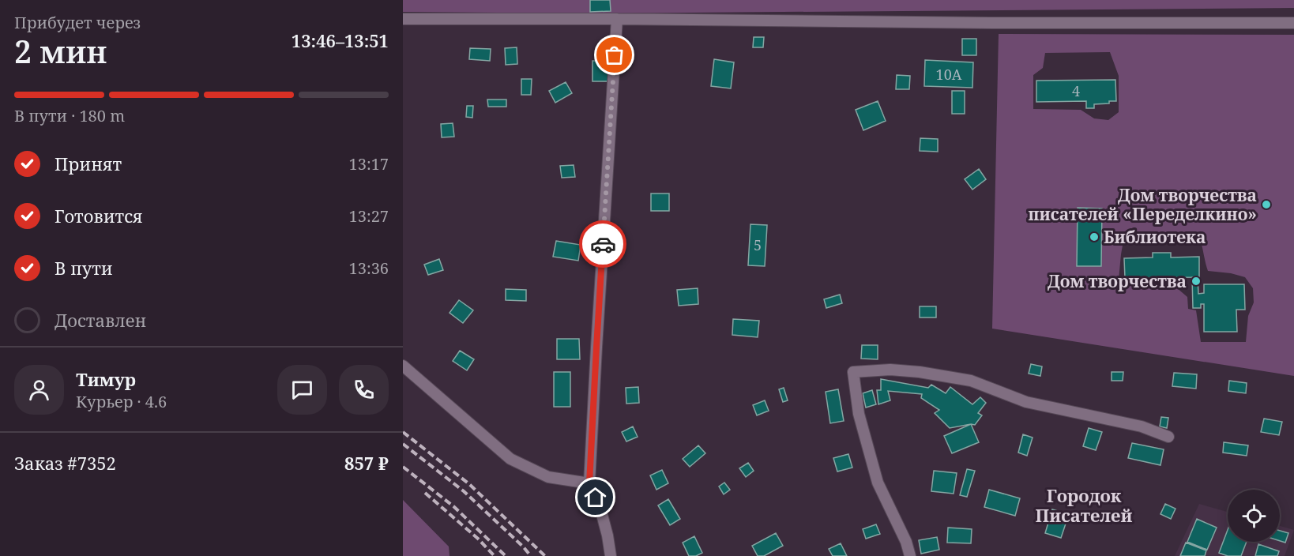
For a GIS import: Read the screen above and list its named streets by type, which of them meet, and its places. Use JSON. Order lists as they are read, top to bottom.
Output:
{
  "districts": ["Городок Писателей"],
  "places": ["Дом творчества писателей «Переделкино»", "Библиотека", "Дом творчества"],
  "house_numbers": ["10А", "4", "5"],
  "page": {
    "heading": ["2 мин", "Прибудет через", "13:46–13:51"],
    "panel": [
      "Тимур",
      "Курьер · 4.6",
      "Заказ #7352",
      "857 ₽"
    ],
    "bar": "В пути · 180 m",
    "list": [
      ["Принят", "13:17"],
      ["Готовится", "13:27"],
      ["В пути", "13:36"],
      "Доставлен"
    ]
  }
}
